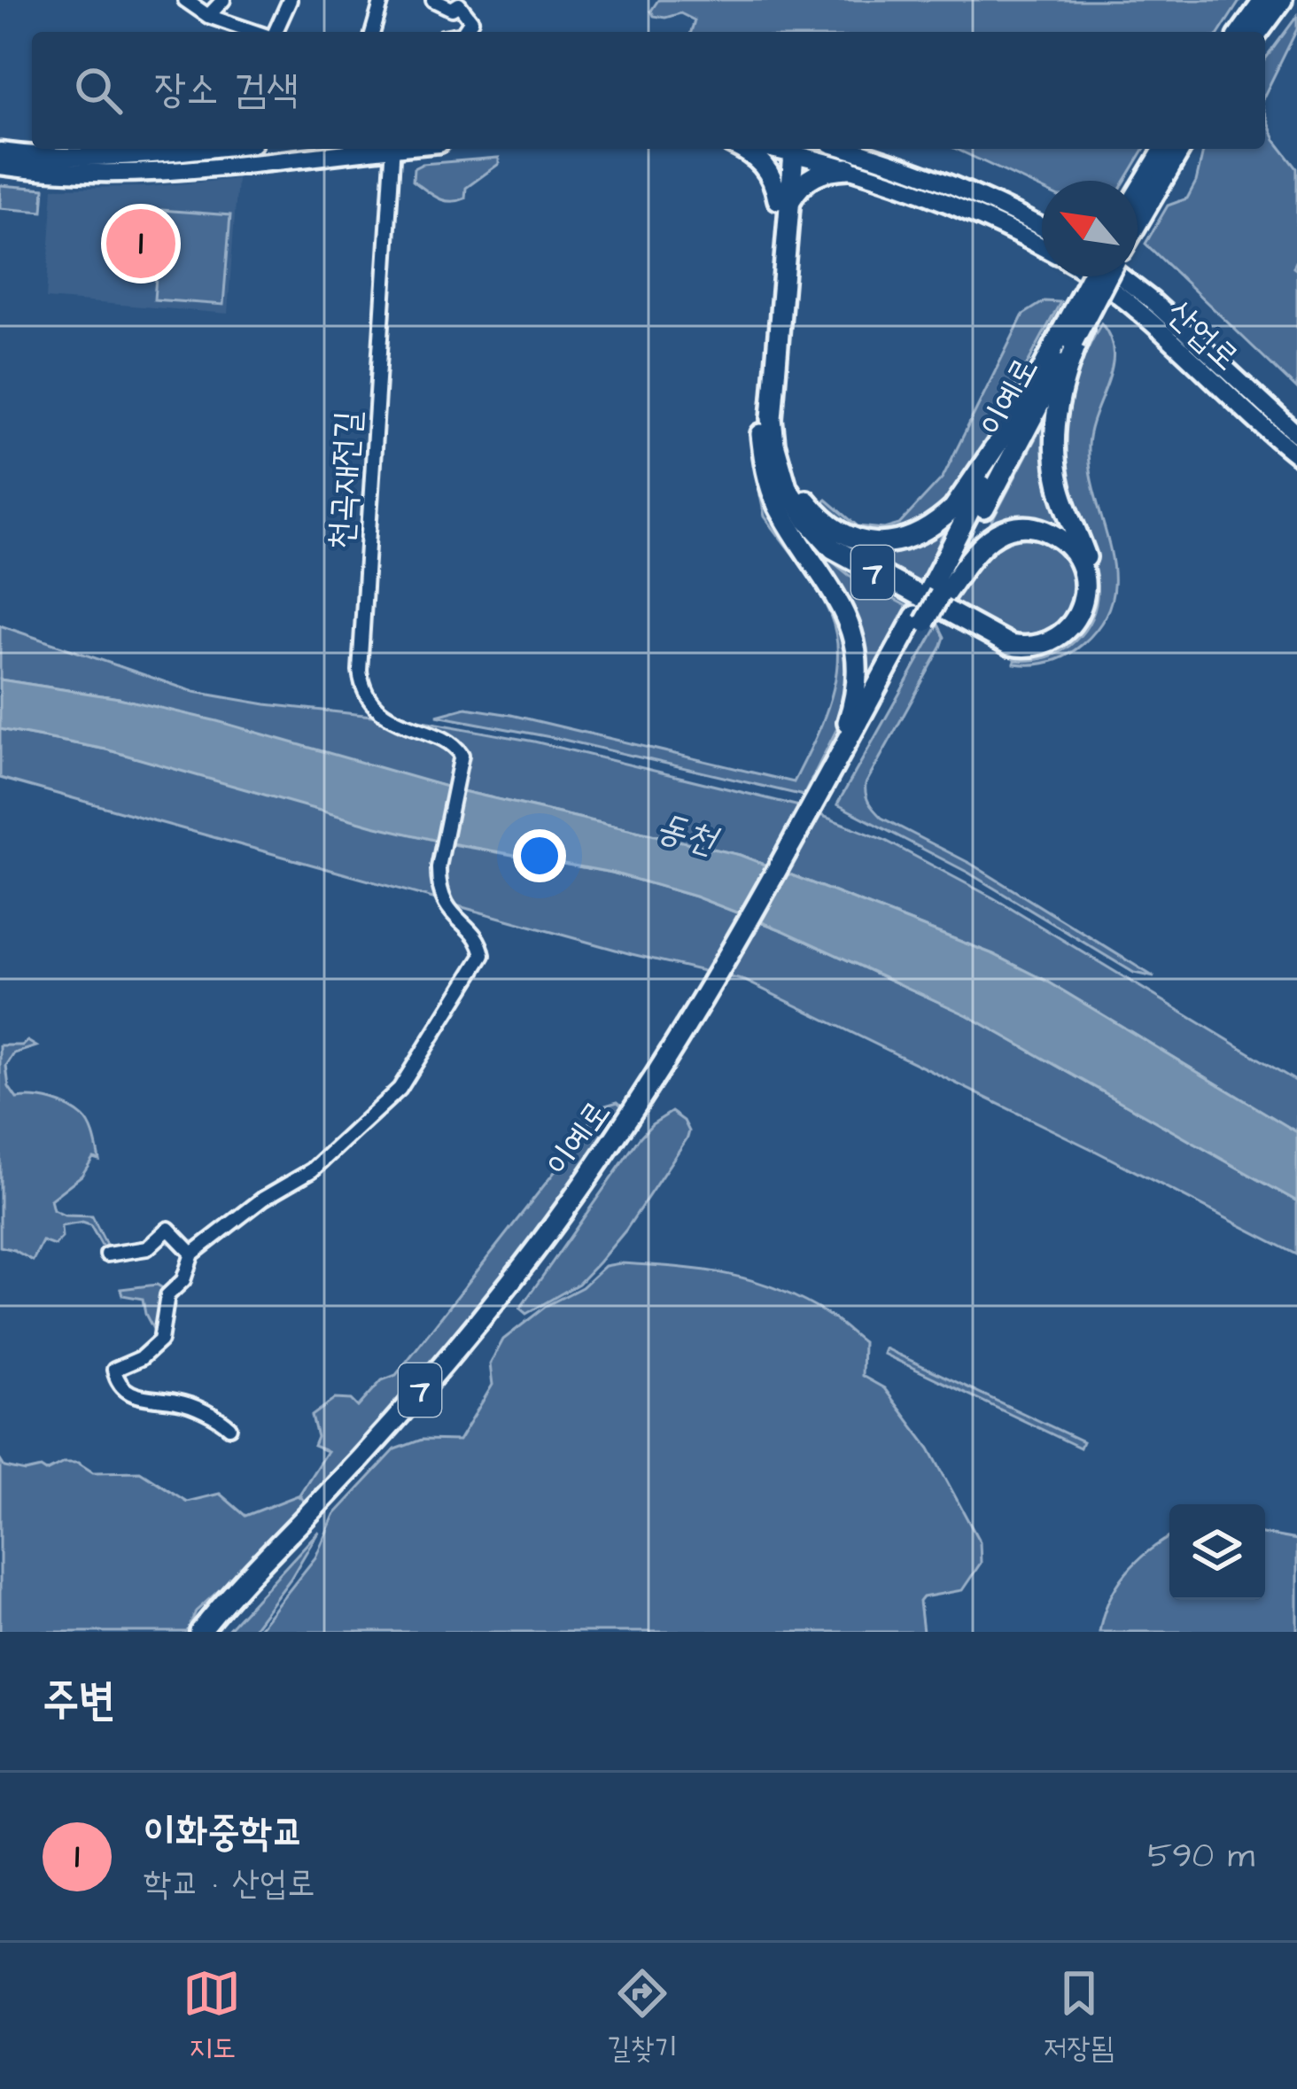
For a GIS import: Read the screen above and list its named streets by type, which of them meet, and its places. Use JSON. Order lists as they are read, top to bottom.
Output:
{
  "streets": {
    "highway": ["이예로", "7"],
    "main road": ["산업로"],
    "street": ["천곡재전길"]
  },
  "crossings": [
    ["이예로", "7"]
  ],
  "water": ["동천"],
  "north": "top left",
  "page": {
    "search": "장소 검색",
    "pins": "1",
    "heading": "주변",
    "list": [
      {
        "mark": "1",
        "name": "이화중학교",
        "note": "학교 · 산업로",
        "value": "590 m"
      }
    ],
    "nav": ["지도", "길찾기", "저장됨"]
  }
}
